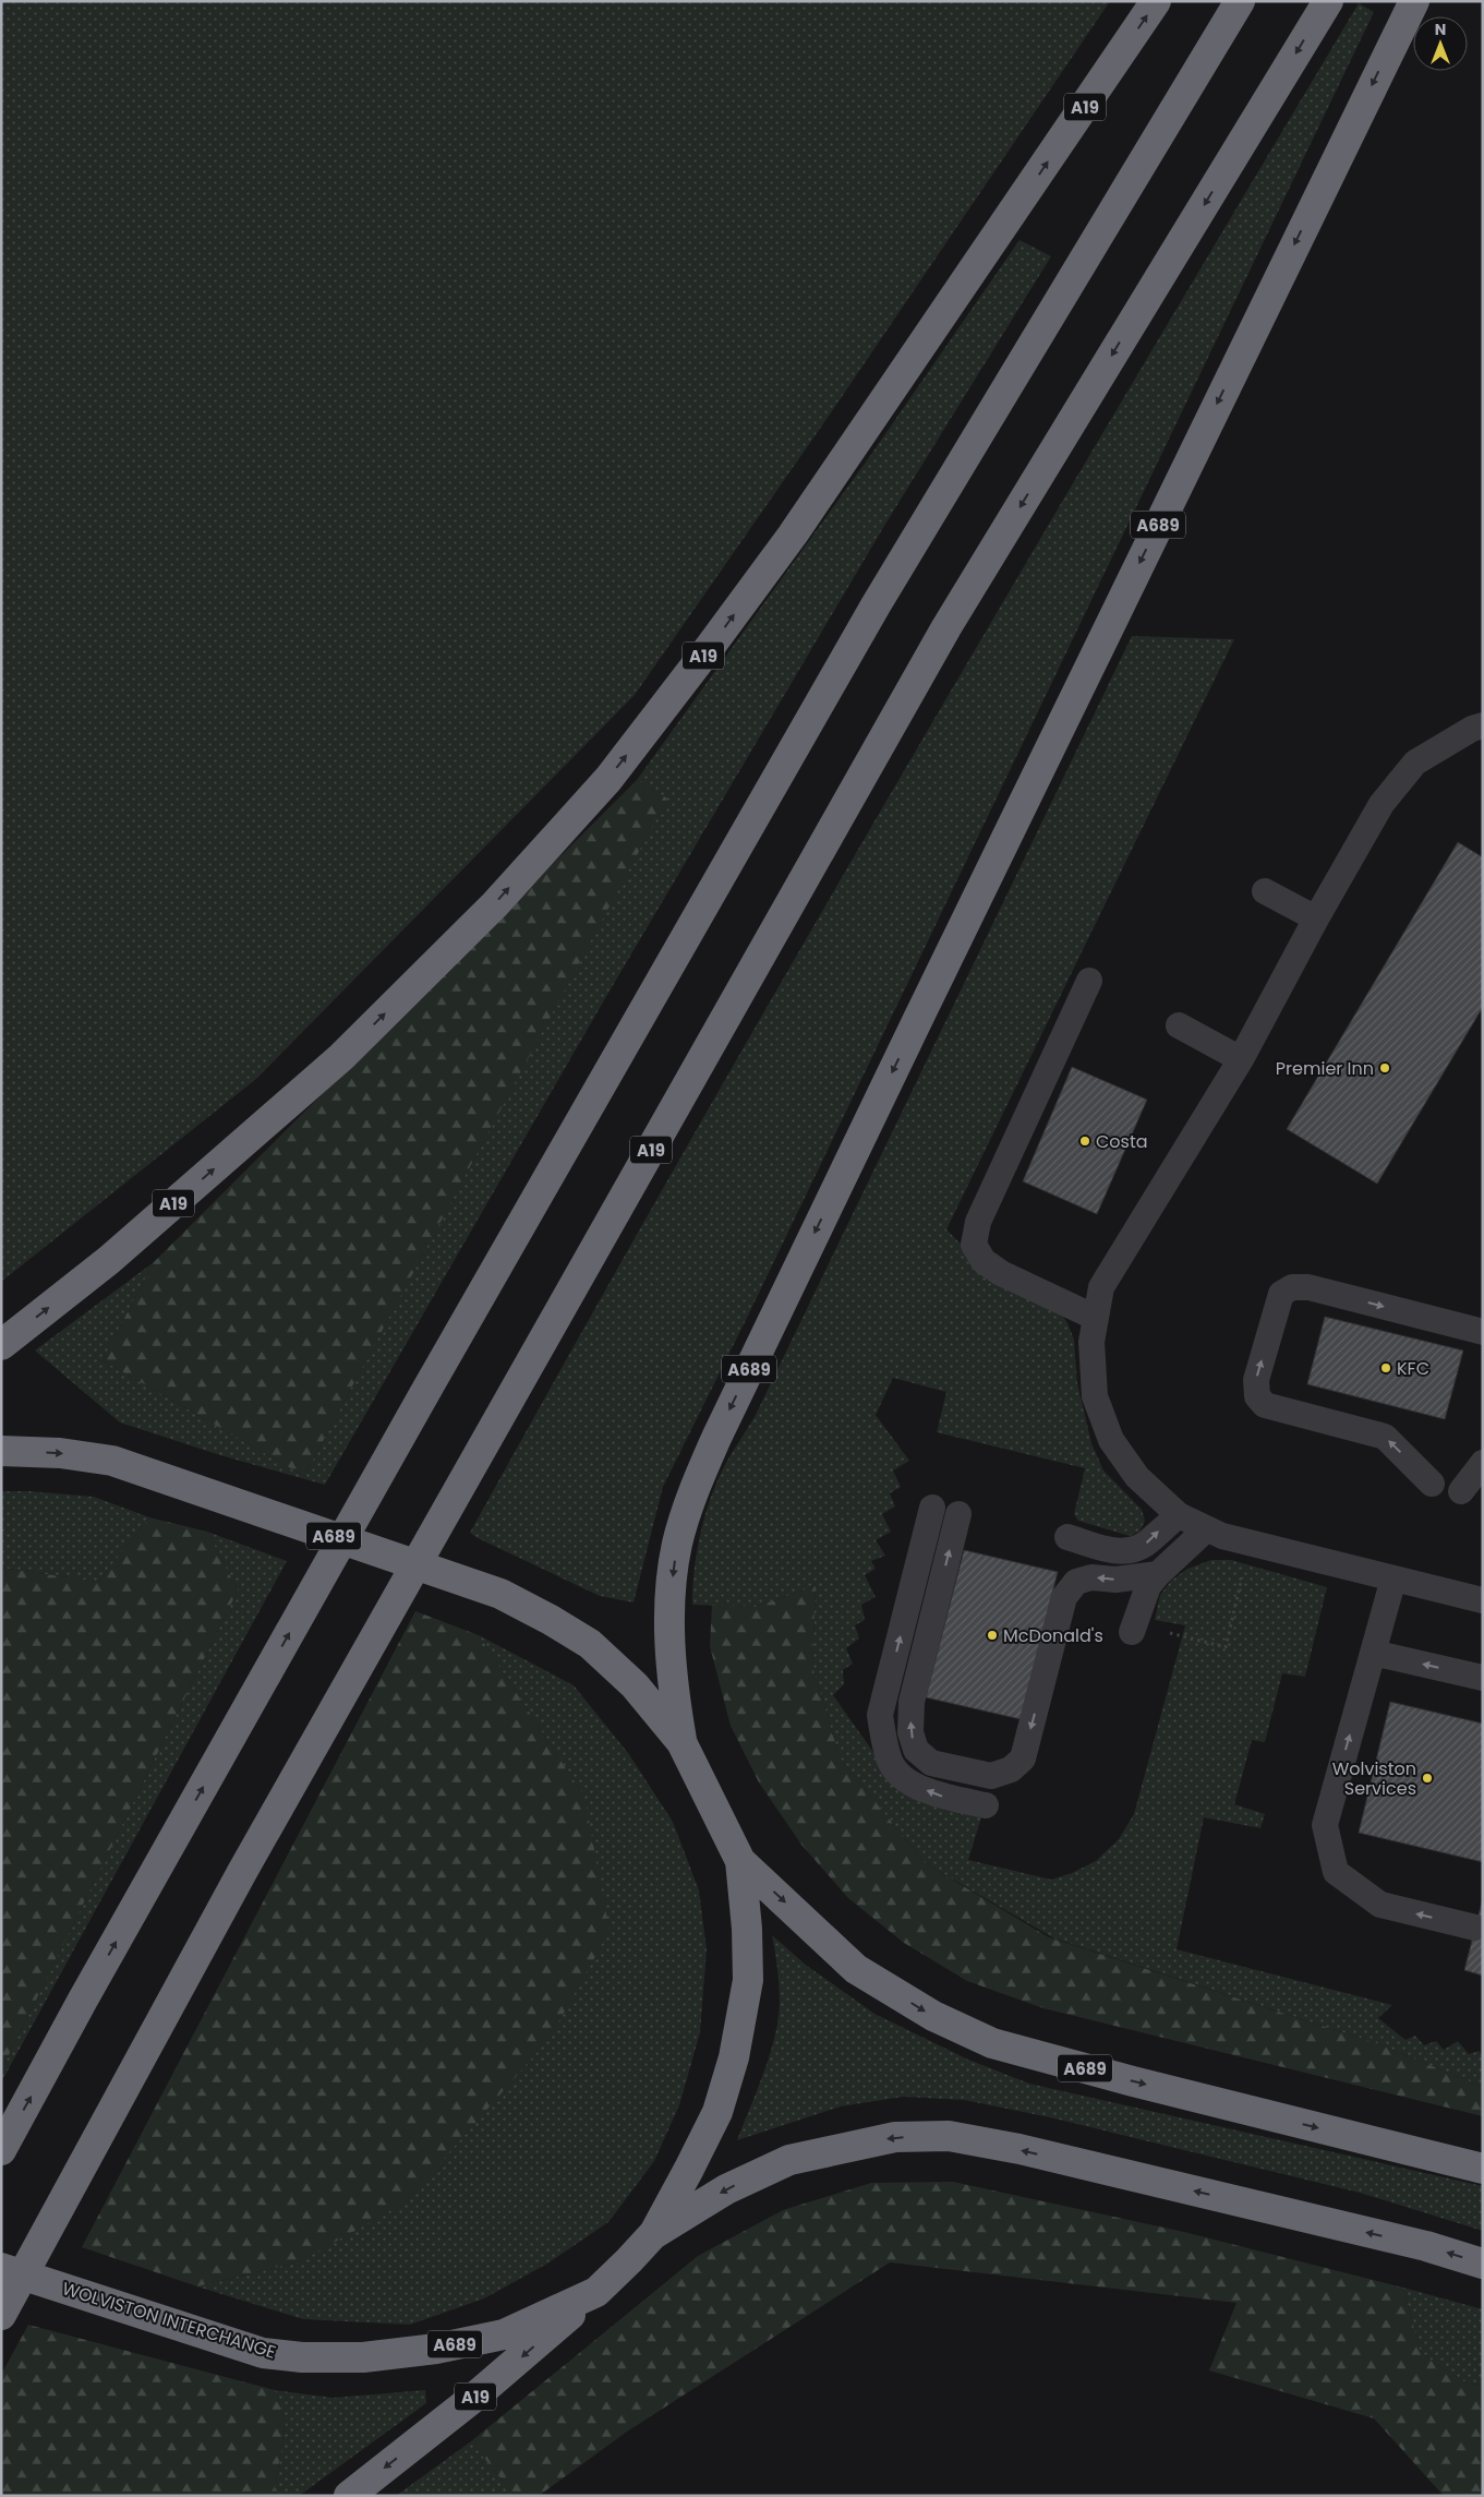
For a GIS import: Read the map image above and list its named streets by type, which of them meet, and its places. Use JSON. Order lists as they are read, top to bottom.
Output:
{
  "streets": {
    "highway": ["A19", "A689", "WOLVISTON INTERCHANGE"]
  },
  "crossings": [
    ["A19", "WOLVISTON INTERCHANGE"],
    ["A689", "WOLVISTON INTERCHANGE"]
  ],
  "one_way": ["WOLVISTON INTERCHANGE"],
  "places": [
    "Premier Inn",
    "Costa",
    "KFC",
    "McDonald's",
    "Wolviston Services"
  ],
  "north": "top"
}
